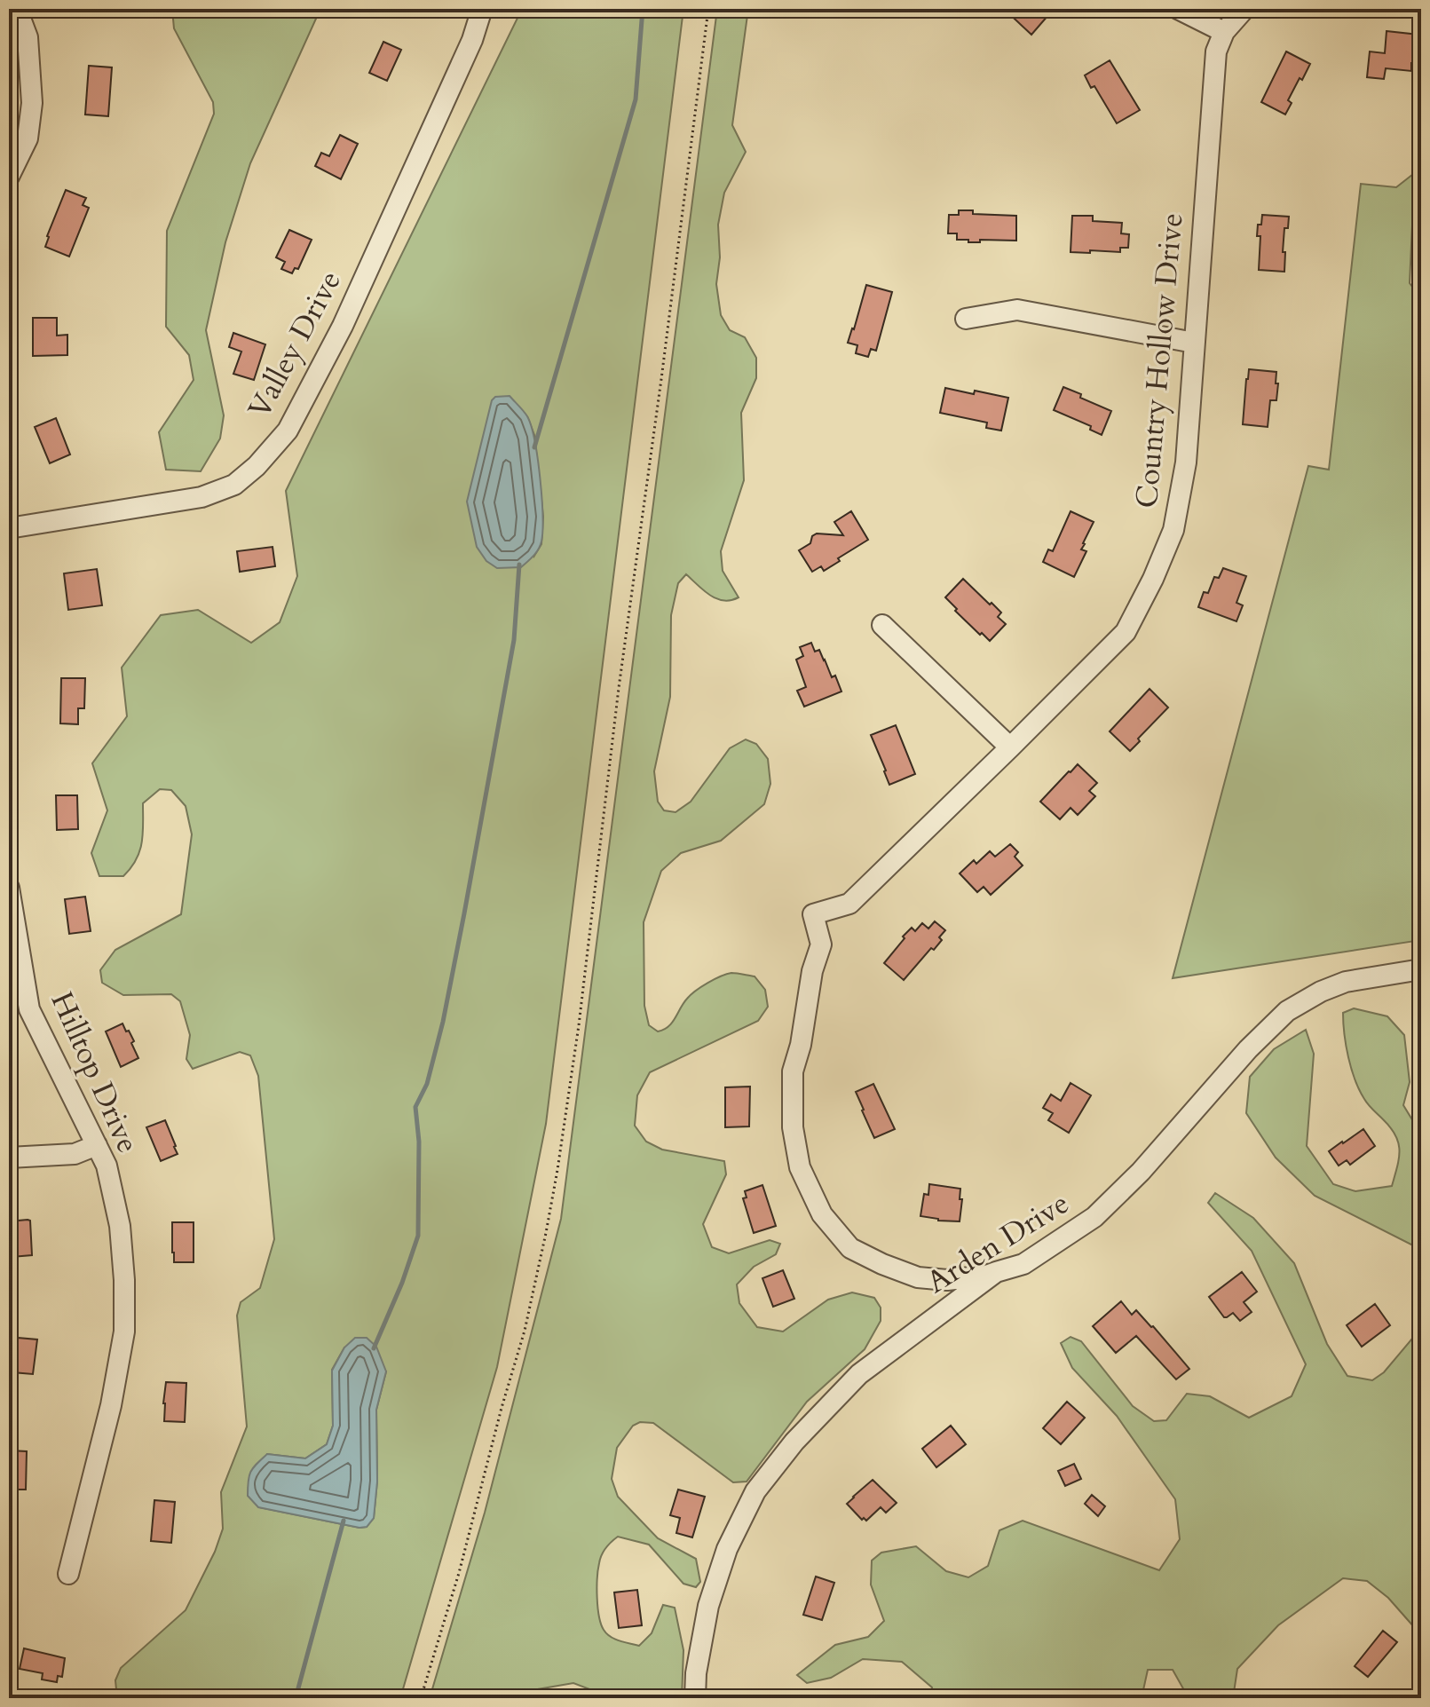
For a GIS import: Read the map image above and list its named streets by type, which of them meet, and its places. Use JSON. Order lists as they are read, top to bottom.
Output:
{
  "streets": {
    "street": [
      "Valley Drive",
      "Country Hollow Drive",
      "Hilltop Drive",
      "Arden Drive"
    ]
  },
  "crossings": [
    ["Country Hollow Drive", "Arden Drive"]
  ]
}
